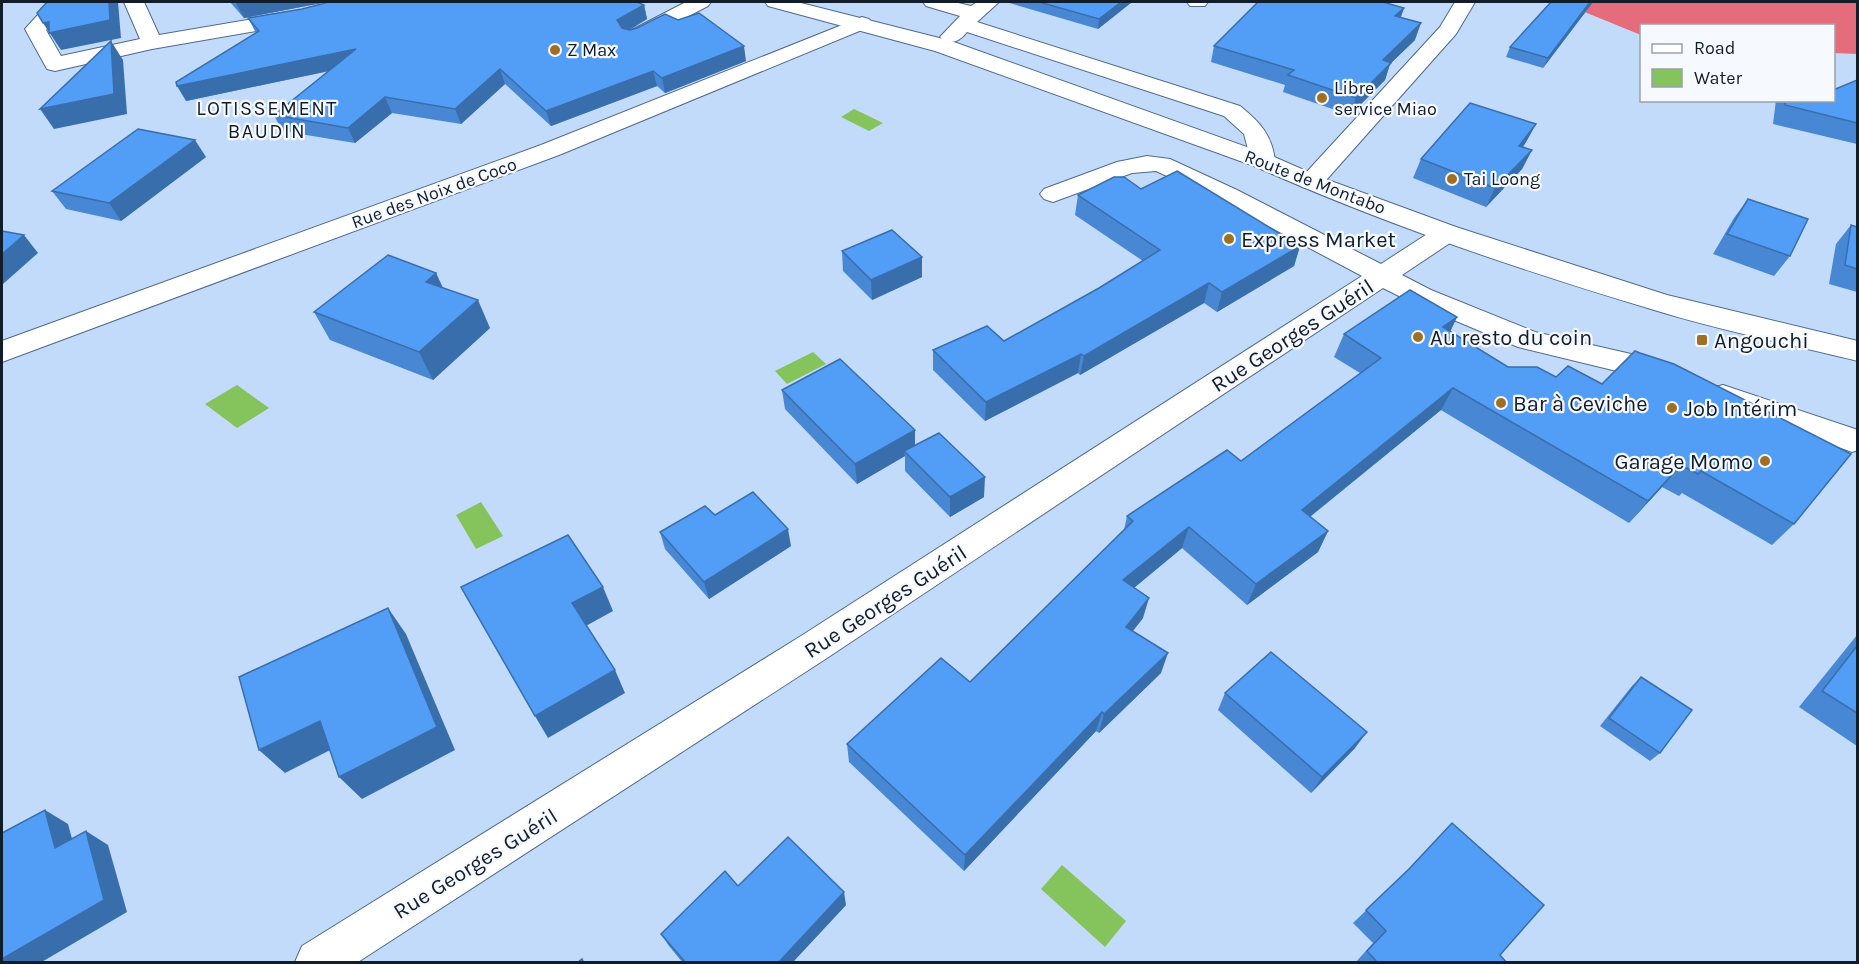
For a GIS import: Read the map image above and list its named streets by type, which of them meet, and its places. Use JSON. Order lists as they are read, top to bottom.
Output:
{
  "streets": {
    "street": ["Route de Montabo", "Rue des Noix de Coco", "Rue Georges Guéril"]
  },
  "crossings": [
    ["Route de Montabo", "Rue des Noix de Coco"],
    ["Route de Montabo", "Rue Georges Guéril"]
  ],
  "districts": ["LOTISSEMENT BAUDIN"],
  "places": {
    "other": [
      "Z Max",
      "Libre service Miao",
      "Tai Loong",
      "Express Market",
      "Au resto du coin",
      "Bar à Ceviche",
      "Job Intérim",
      "Garage Momo"
    ],
    "transit": ["Angouchi"]
  },
  "legend": ["Road", "Water"]
}
